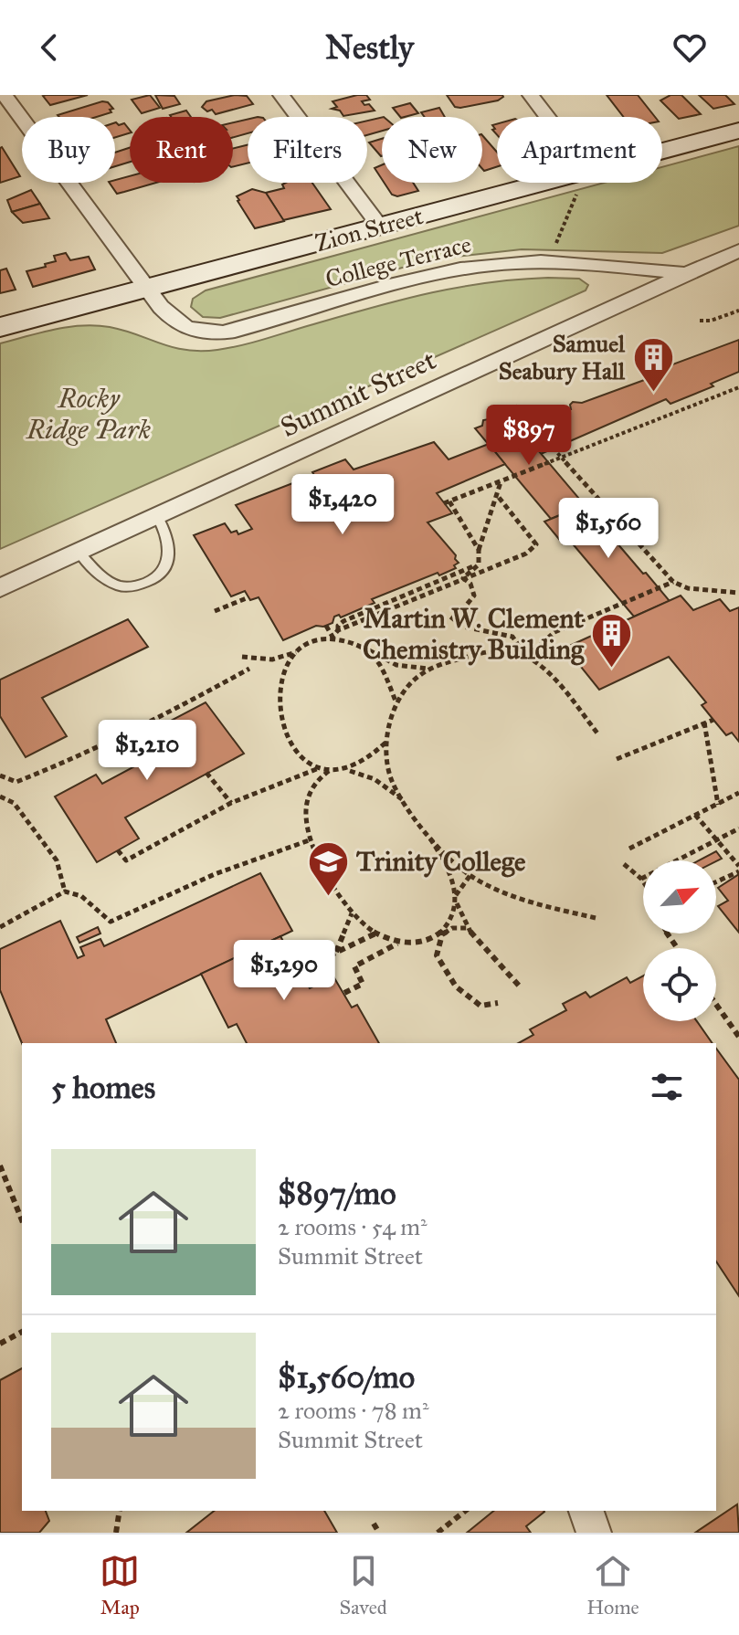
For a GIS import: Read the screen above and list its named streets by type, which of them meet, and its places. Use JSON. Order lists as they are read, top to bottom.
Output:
{
  "streets": {
    "main road": ["Zion Street"],
    "street": ["College Terrace", "Summit Street"]
  },
  "crossings": [
    ["Zion Street", "College Terrace"],
    ["College Terrace", "Summit Street"]
  ],
  "parks": ["Rocky Ridge Park"],
  "places": {
    "building": ["Samuel Seabury Hall", "Martin W. Clement Chemistry Building"],
    "school or university": ["Trinity College"]
  },
  "north": "top right",
  "page": {
    "header": "Nestly",
    "chip": [
      "Buy",
      "Rent",
      "Filters",
      "New",
      "Apartment"
    ],
    "price": [
      "$897",
      "$1,420",
      "$1,560",
      "$1,210",
      "$1,290"
    ],
    "heading": "5 homes",
    "list": [
      {
        "name": "$897/mo",
        "note": "2 rooms · 54 m² · Summit Street"
      },
      {
        "name": "$1,560/mo",
        "note": "2 rooms · 78 m² · Summit Street"
      }
    ],
    "tabs": ["Map", "Saved", "Home"]
  }
}
